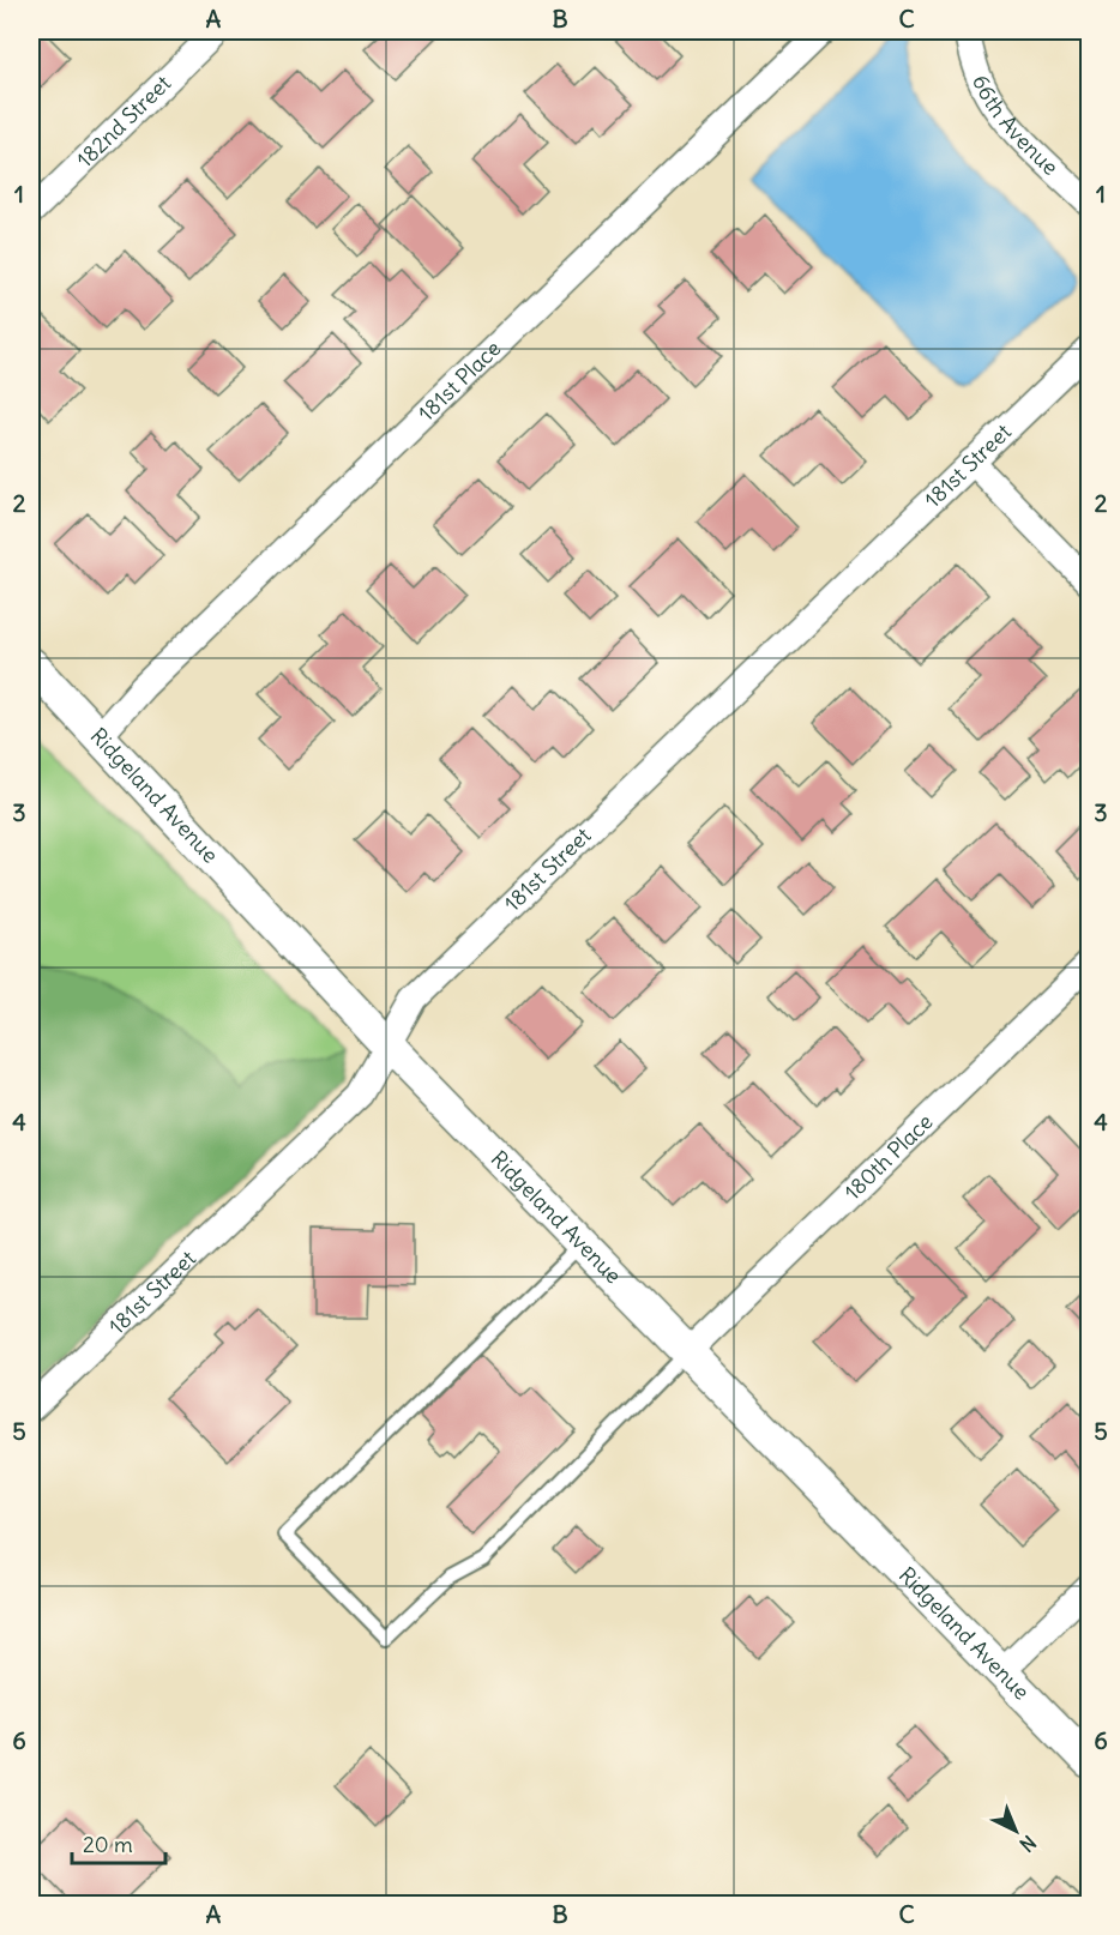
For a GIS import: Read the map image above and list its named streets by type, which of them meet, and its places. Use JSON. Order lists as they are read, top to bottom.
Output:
{
  "streets": {
    "street": [
      "182nd Street",
      "66th Avenue",
      "181st Place",
      "181st Street",
      "Ridgeland Avenue",
      "180th Place"
    ]
  },
  "crossings": [
    ["181st Place", "Ridgeland Avenue"],
    ["181st Street", "Ridgeland Avenue"],
    ["Ridgeland Avenue", "180th Place"]
  ],
  "scale_bar": "20 m",
  "north": "bottom right",
  "grid": {
    "columns": ["A", "B", "C"],
    "rows": [
      "1",
      "2",
      "3",
      "4",
      "5",
      "6"
    ]
  }
}
